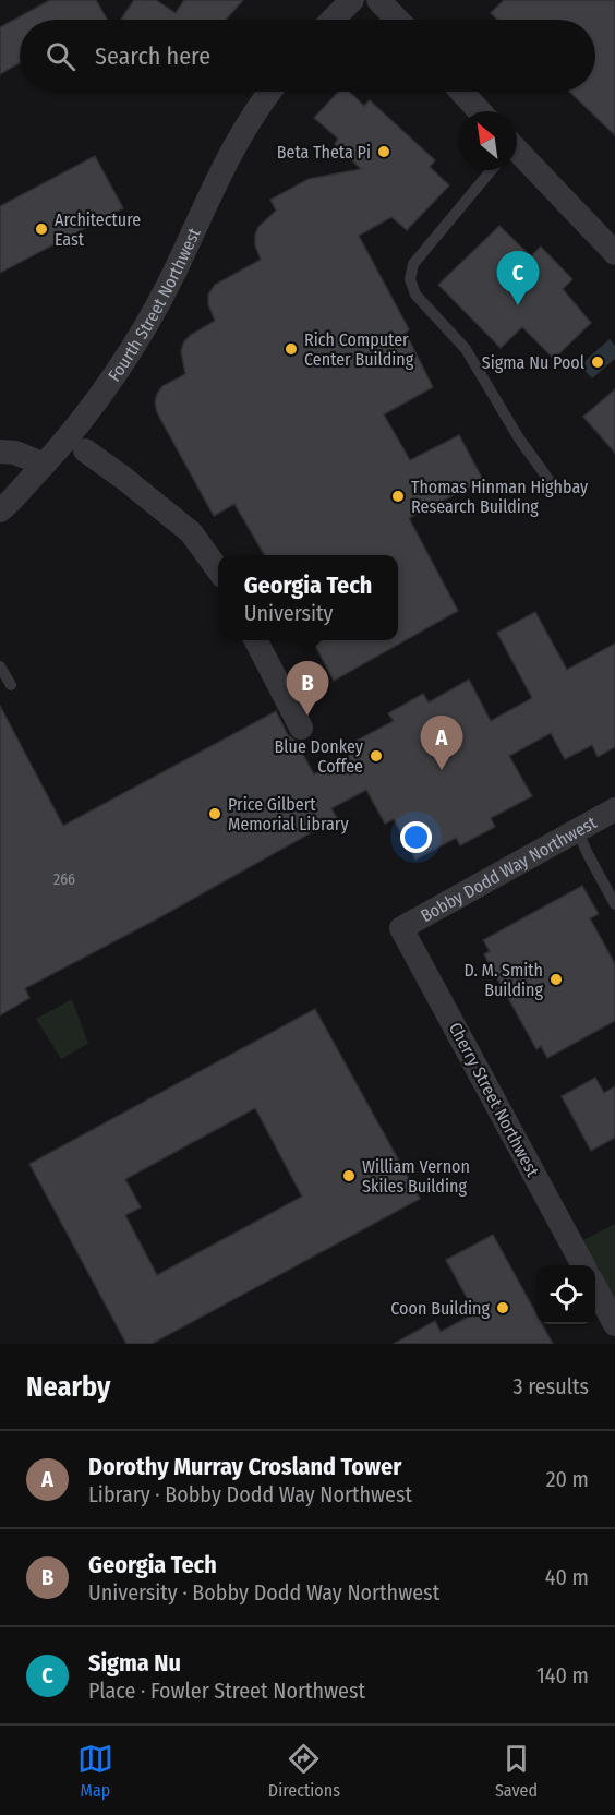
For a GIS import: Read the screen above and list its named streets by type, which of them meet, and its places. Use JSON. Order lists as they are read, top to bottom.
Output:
{
  "streets": {
    "street": ["Fourth Street Northwest", "Bobby Dodd Way Northwest", "Cherry Street Northwest"]
  },
  "crossings": [
    ["Bobby Dodd Way Northwest", "Cherry Street Northwest"]
  ],
  "places": [
    "Beta Theta Pi",
    "Architecture East",
    "Rich Computer Center Building",
    "Sigma Nu Pool",
    "Thomas Hinman Highbay Research Building",
    "Blue Donkey Coffee",
    "Price Gilbert Memorial Library",
    "D. M. Smith Building",
    "William Vernon Skiles Building",
    "Coon Building"
  ],
  "house_numbers": ["266"],
  "north": "top left",
  "page": {
    "search": "Search here",
    "pins": ["C", "B", "A"],
    "popup": ["Georgia Tech", "University"],
    "heading": ["Nearby", "3 results"],
    "list": [
      {
        "mark": "A",
        "name": "Dorothy Murray Crosland Tower",
        "note": "Library · Bobby Dodd Way Northwest",
        "value": "20 m"
      },
      {
        "mark": "B",
        "name": "Georgia Tech",
        "note": "University · Bobby Dodd Way Northwest",
        "value": "40 m"
      },
      {
        "mark": "C",
        "name": "Sigma Nu",
        "note": "Place · Fowler Street Northwest",
        "value": "140 m"
      }
    ],
    "nav": ["Map", "Directions", "Saved"]
  }
}
